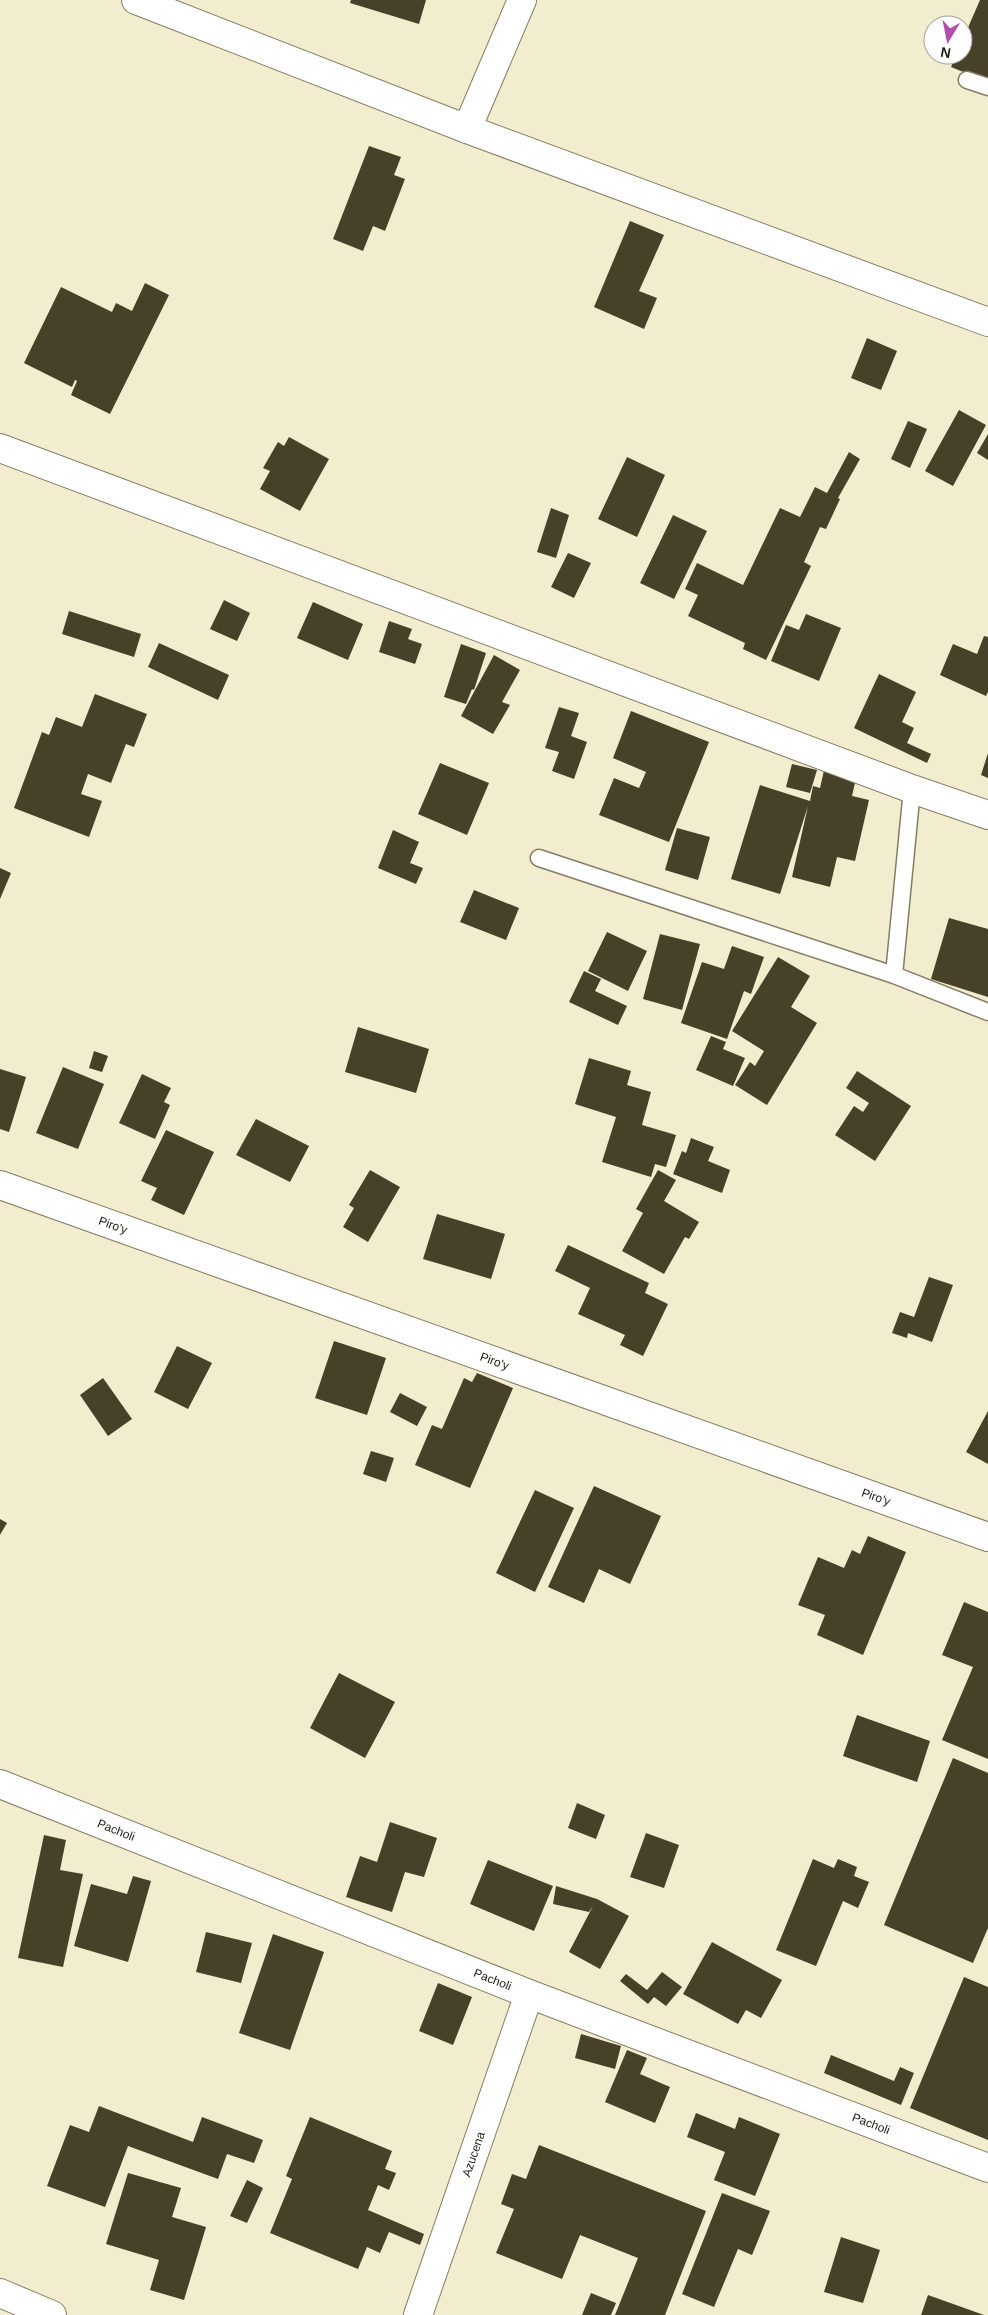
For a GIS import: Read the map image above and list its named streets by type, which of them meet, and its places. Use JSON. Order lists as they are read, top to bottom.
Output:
{
  "streets": {
    "street": ["Piro'y", "Pacholi", "Azucena"]
  },
  "crossings": [
    ["Pacholi", "Azucena"]
  ],
  "north": "bottom"
}
